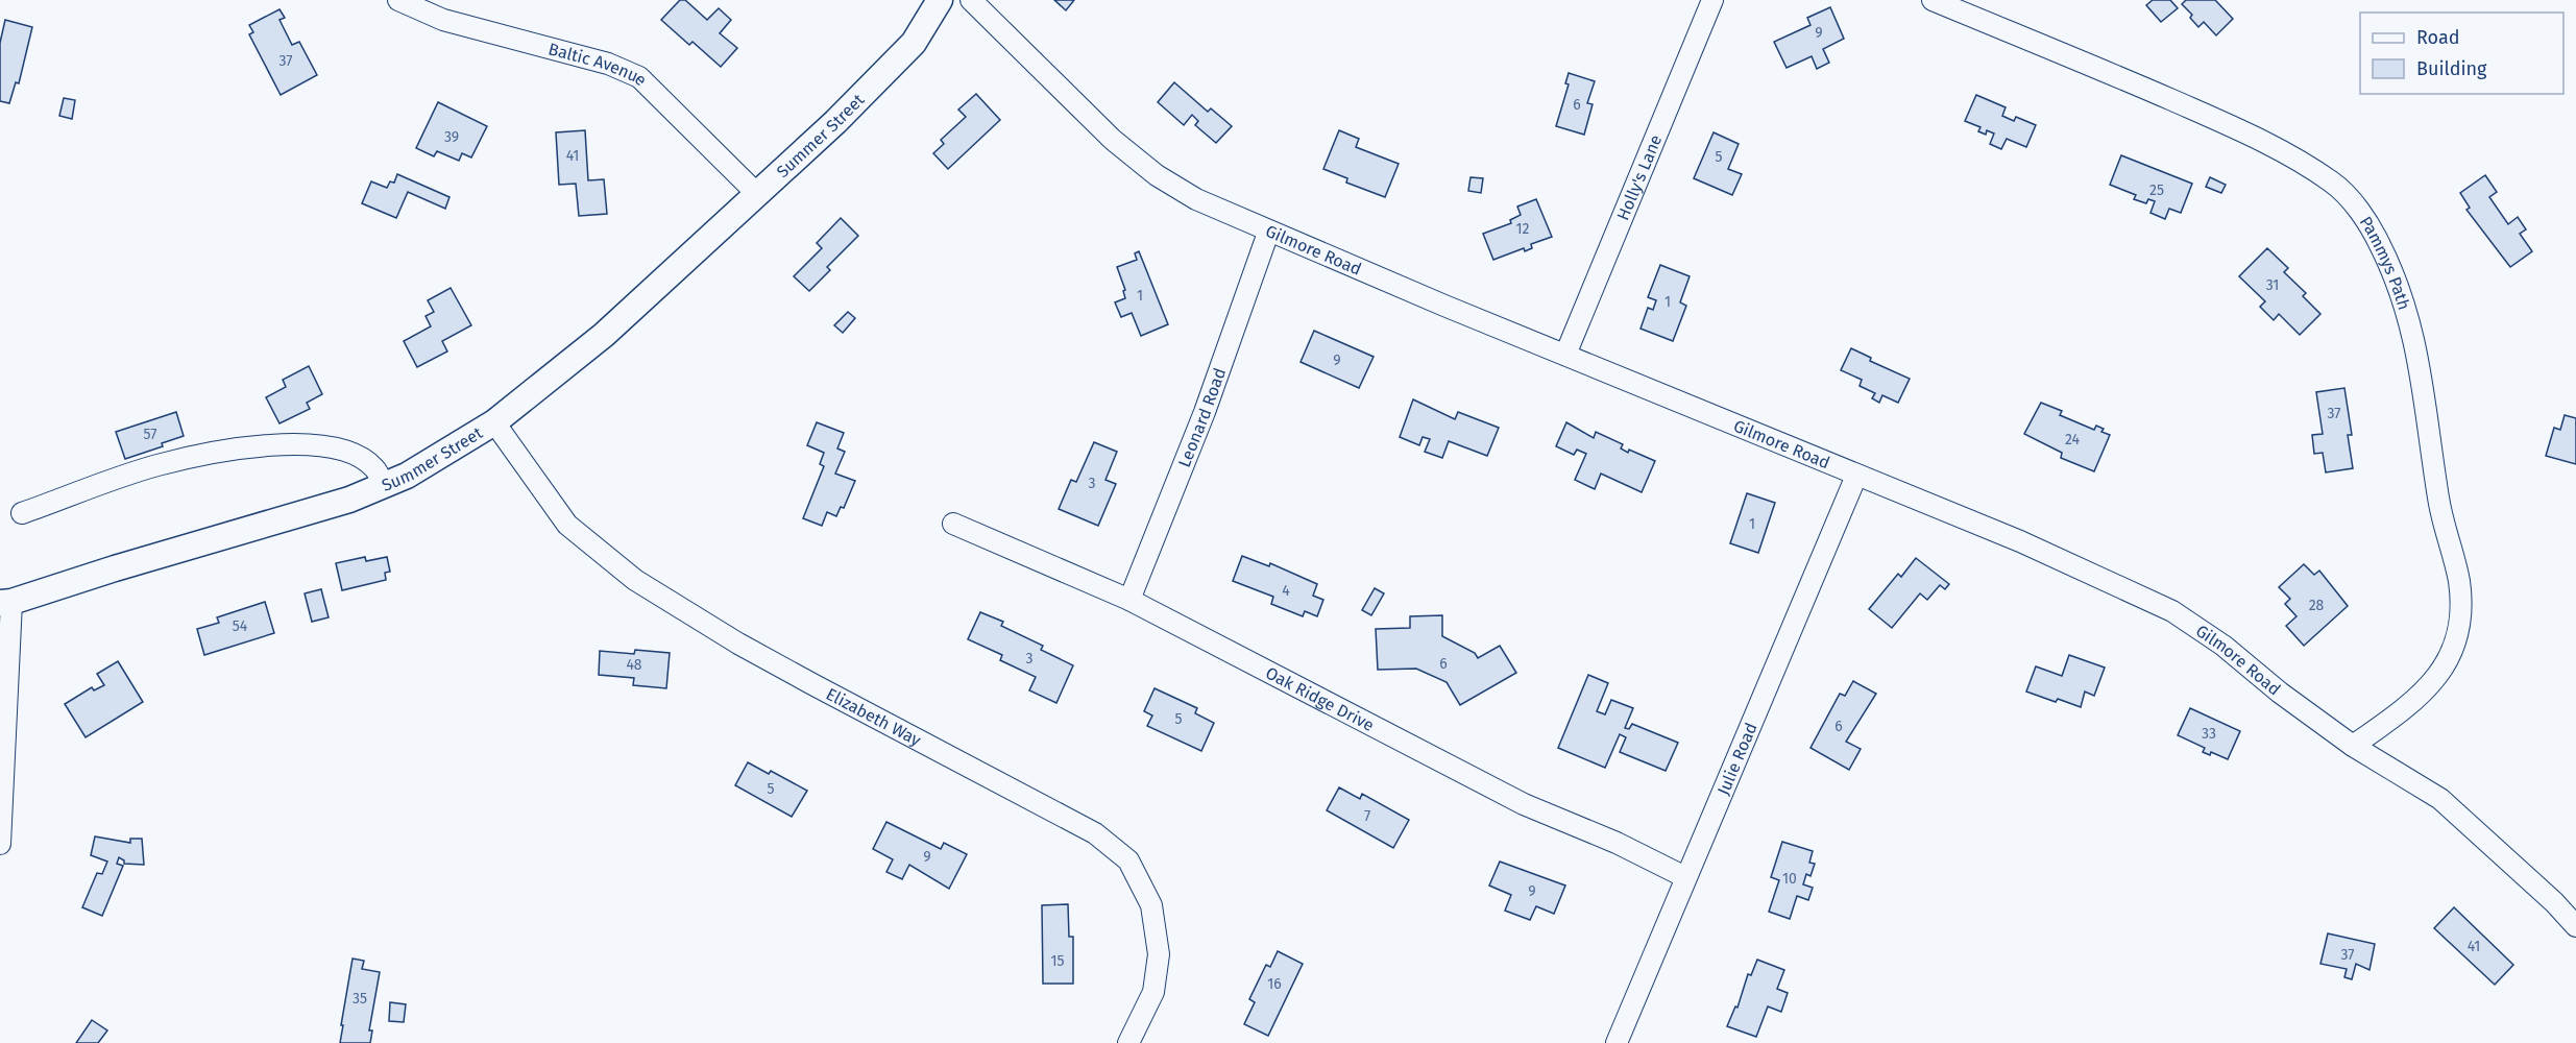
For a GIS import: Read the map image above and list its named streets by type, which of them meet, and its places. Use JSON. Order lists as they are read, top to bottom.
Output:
{
  "streets": {
    "street": [
      "Baltic Avenue",
      "Summer Street",
      "Holly's Lane",
      "Gilmore Road",
      "Pammys Path",
      "Leonard Road",
      "Oak Ridge Drive",
      "Elizabeth Way",
      "Julie Road"
    ]
  },
  "crossings": [
    ["Baltic Avenue", "Summer Street"],
    ["Summer Street", "Elizabeth Way"],
    ["Holly's Lane", "Gilmore Road"],
    ["Gilmore Road", "Pammys Path"],
    ["Gilmore Road", "Leonard Road"],
    ["Gilmore Road", "Julie Road"],
    ["Leonard Road", "Oak Ridge Drive"],
    ["Oak Ridge Drive", "Julie Road"]
  ],
  "house_numbers": [
    "9",
    "37",
    "6",
    "39",
    "41",
    "5",
    "25",
    "12",
    "31",
    "1",
    "1",
    "9",
    "37",
    "57",
    "24",
    "3",
    "1",
    "4",
    "28",
    "54",
    "3",
    "6",
    "48",
    "5",
    "6",
    "33",
    "5",
    "7",
    "9",
    "10",
    "9",
    "41",
    "37",
    "15",
    "16",
    "35"
  ],
  "legend": ["Road", "Building"]
}
